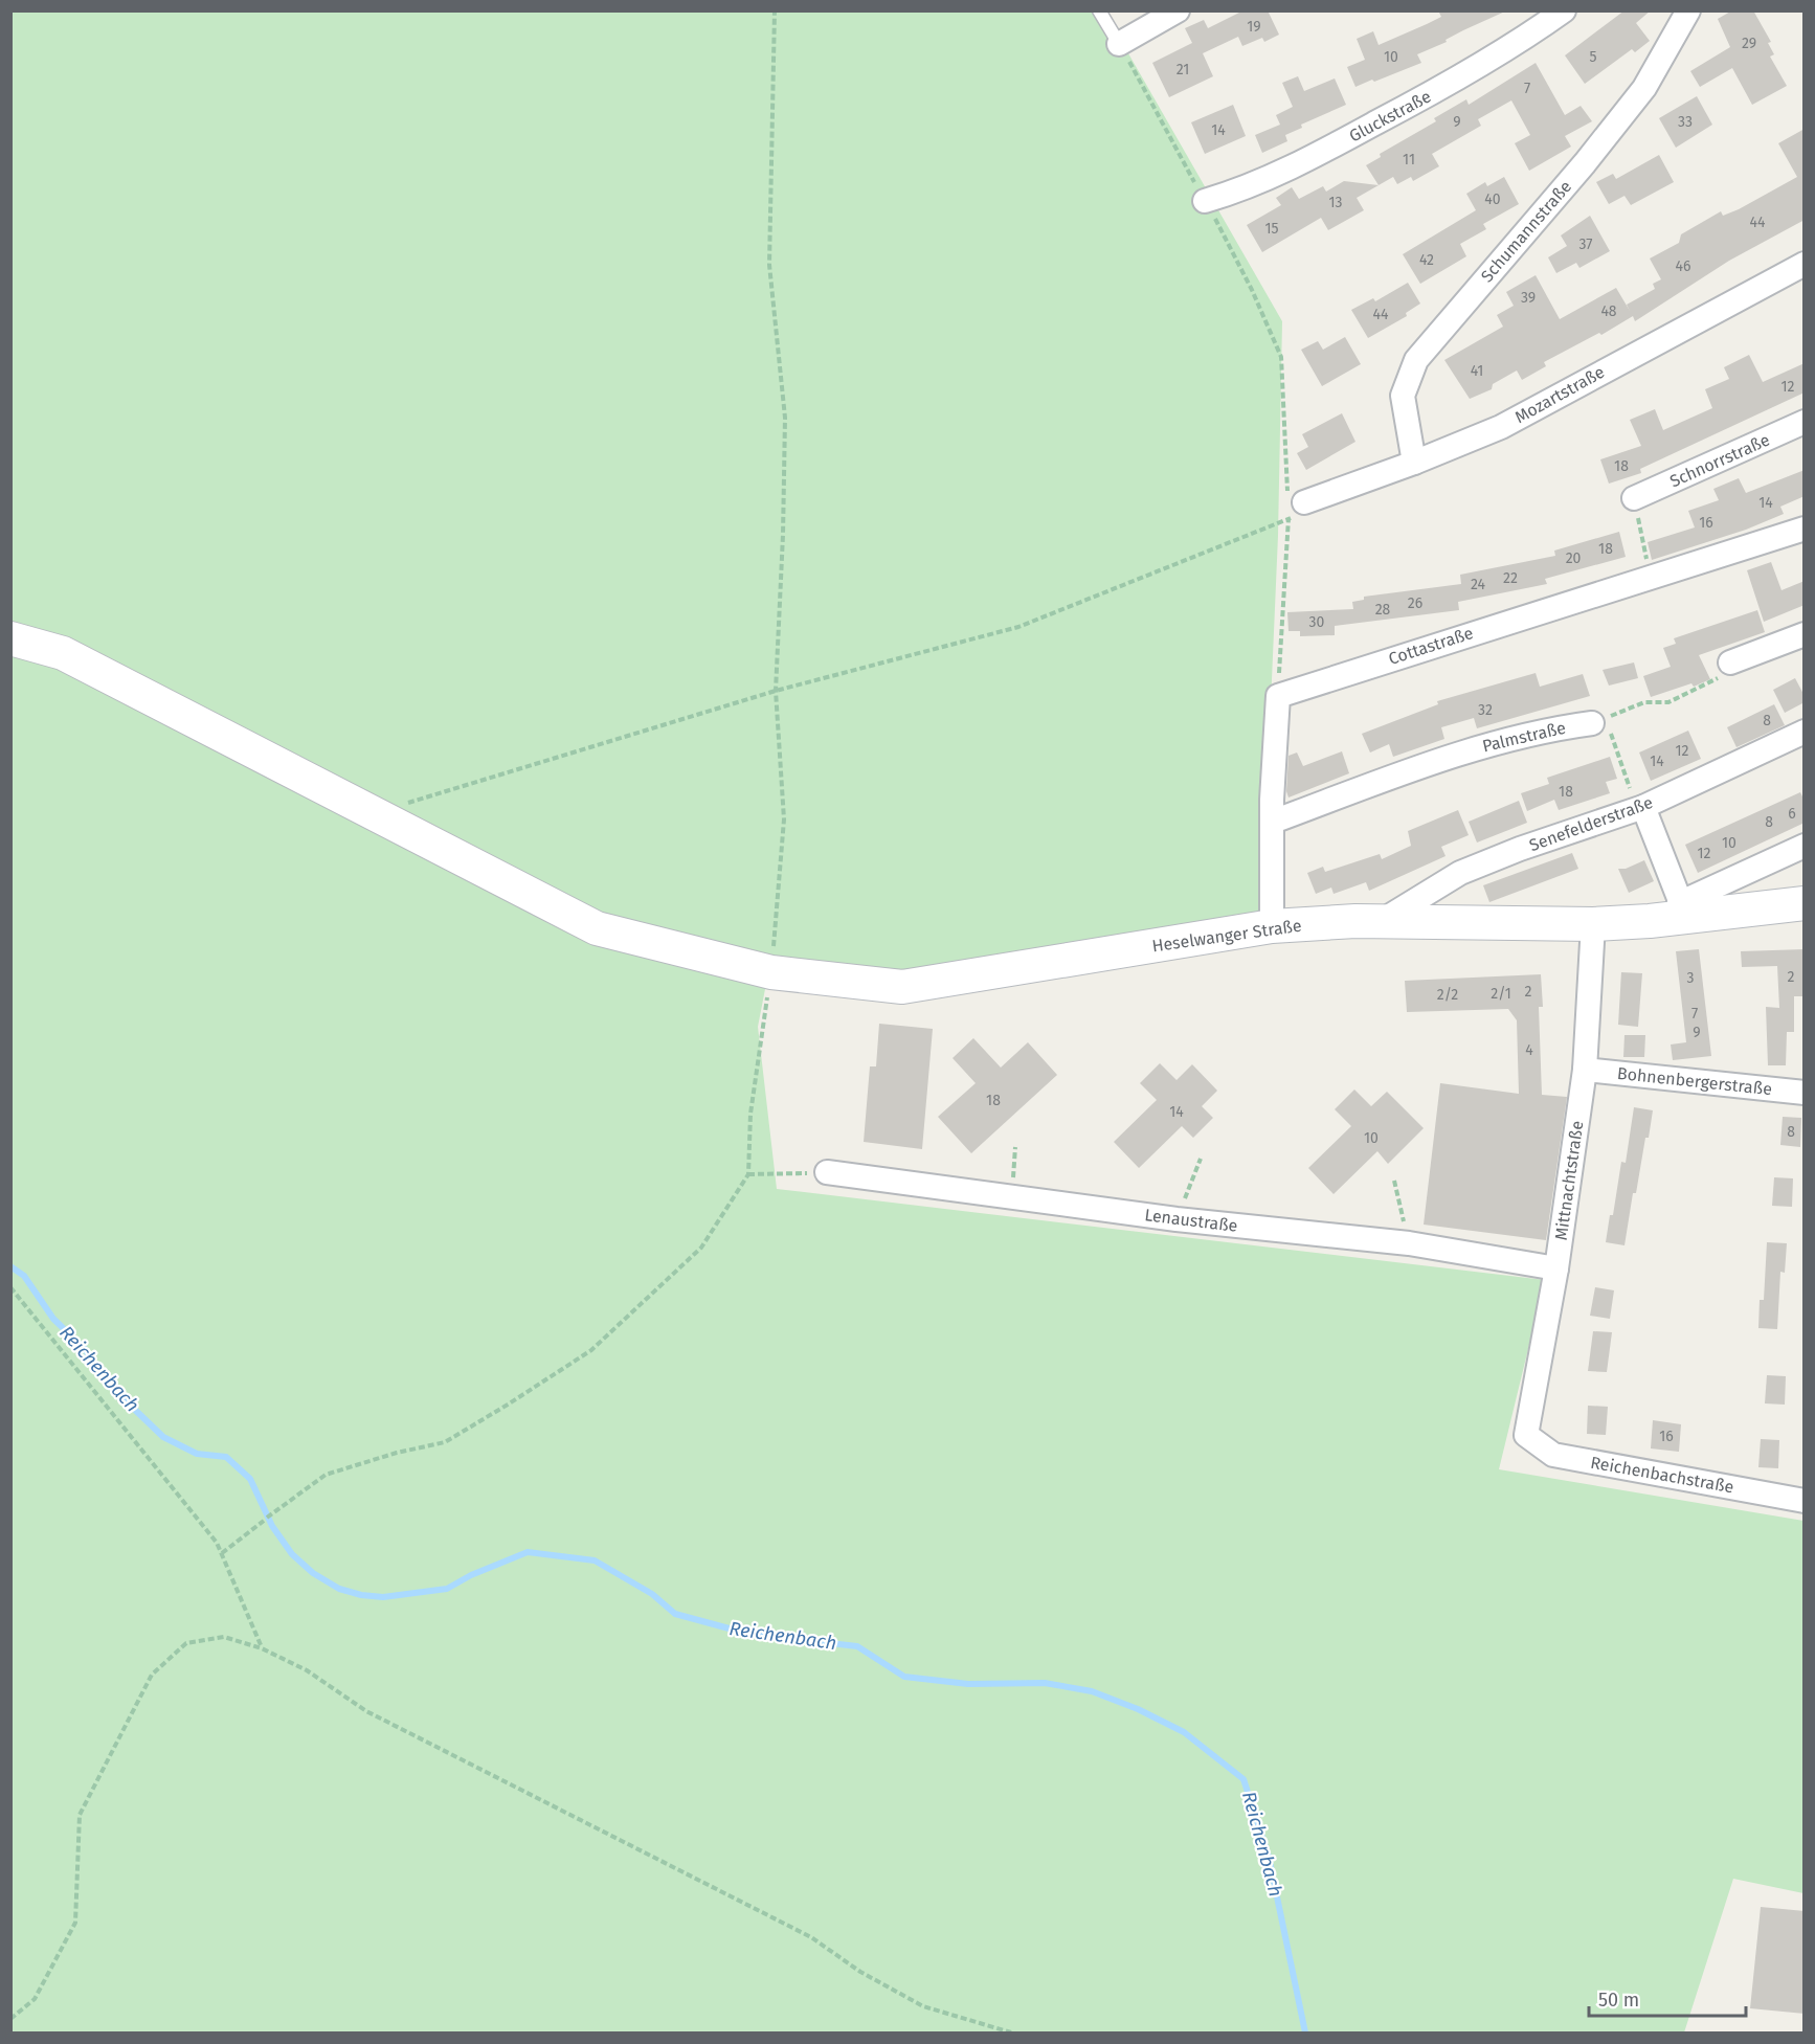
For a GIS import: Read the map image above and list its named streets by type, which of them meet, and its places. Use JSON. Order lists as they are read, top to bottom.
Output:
{
  "streets": {
    "street": [
      "Gluckstraße",
      "Schumannstraße",
      "Mozartstraße",
      "Schnorrstraße",
      "Cottastraße",
      "Palmstraße",
      "Senefelderstraße",
      "Heselwanger Straße",
      "Bohnenbergerstraße",
      "Mittnachtstraße",
      "Lenaustraße",
      "Reichenbachstraße"
    ]
  },
  "crossings": [
    ["Schumannstraße", "Mozartstraße"],
    ["Senefelderstraße", "Heselwanger Straße"],
    ["Heselwanger Straße", "Mittnachtstraße"],
    ["Bohnenbergerstraße", "Mittnachtstraße"],
    ["Mittnachtstraße", "Lenaustraße"],
    ["Mittnachtstraße", "Reichenbachstraße"]
  ],
  "water": ["Reichenbach"],
  "house_numbers": [
    "19",
    "29",
    "10",
    "5",
    "21",
    "7",
    "9",
    "33",
    "14",
    "11",
    "40",
    "13",
    "44",
    "15",
    "37",
    "42",
    "46",
    "39",
    "48",
    "44",
    "41",
    "12",
    "18",
    "14",
    "16",
    "18",
    "20",
    "22",
    "24",
    "26",
    "28",
    "30",
    "32",
    "8",
    "12",
    "14",
    "18",
    "6",
    "8",
    "10",
    "12",
    "2",
    "3",
    "2",
    "2/1",
    "2/2",
    "7",
    "9",
    "4",
    "18",
    "14",
    "8",
    "10",
    "16"
  ],
  "scale_bar": "50 m"
}
